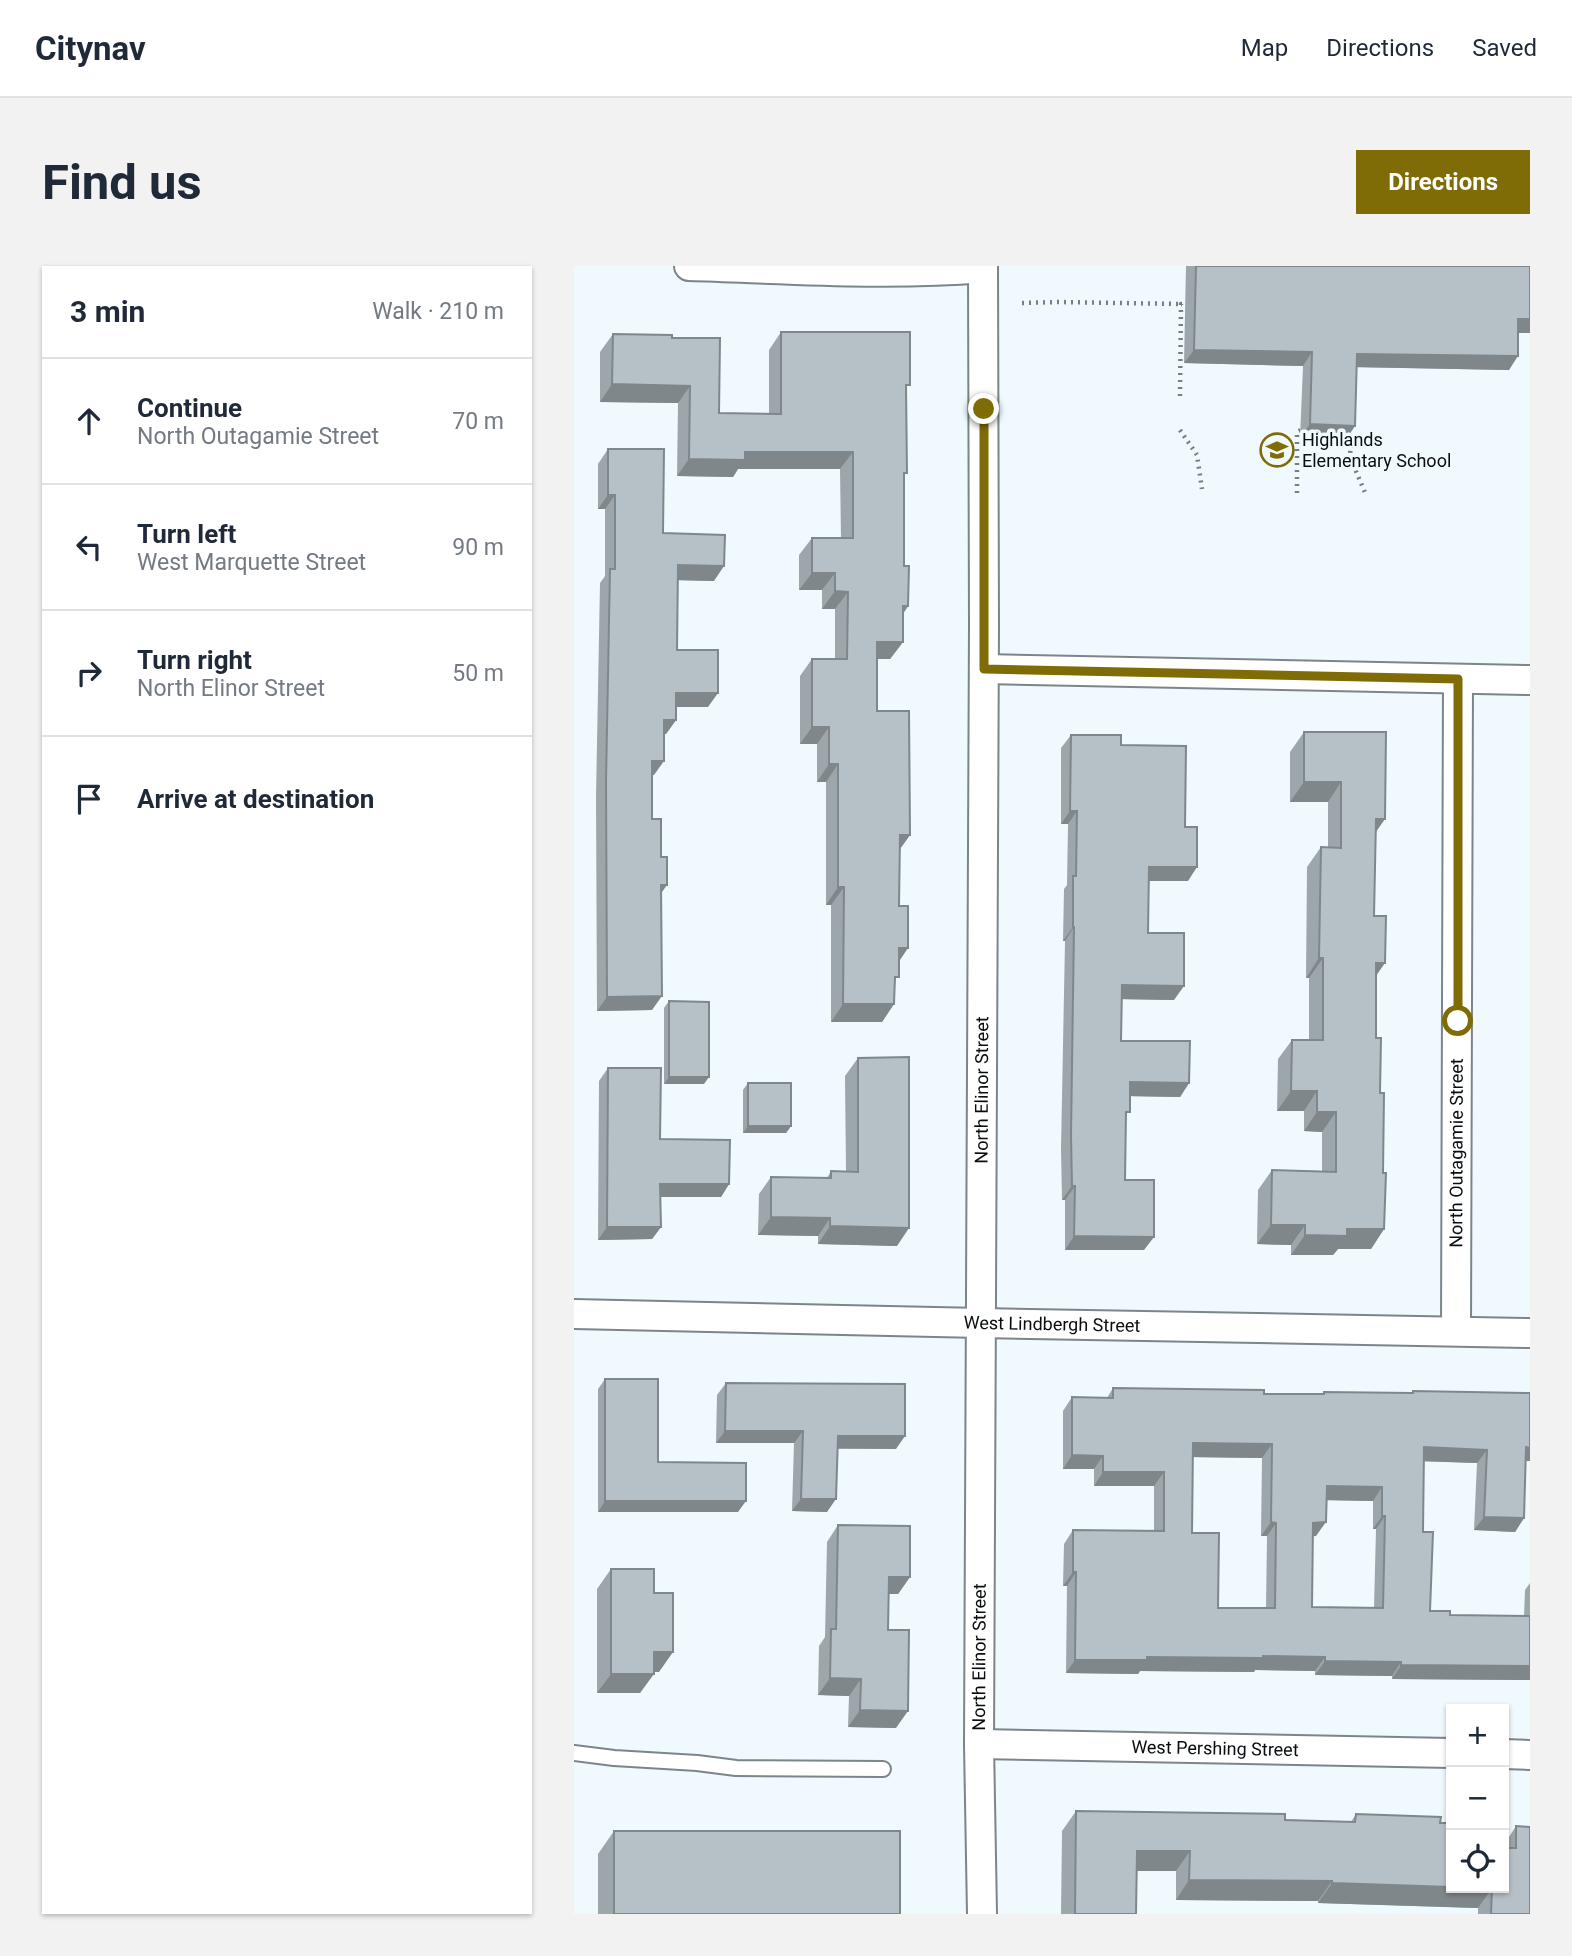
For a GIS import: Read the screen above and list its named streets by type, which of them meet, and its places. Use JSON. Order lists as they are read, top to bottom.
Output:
{
  "streets": {
    "street": [
      "North Elinor Street",
      "North Outagamie Street",
      "West Lindbergh Street",
      "West Pershing Street"
    ]
  },
  "crossings": [
    ["North Elinor Street", "West Lindbergh Street"],
    ["North Elinor Street", "West Pershing Street"],
    ["North Outagamie Street", "West Lindbergh Street"]
  ],
  "places": {
    "school or university": ["Highlands Elementary School"]
  },
  "page": {
    "header": "Citynav",
    "nav": ["Map", "Directions", "Saved"],
    "buttons": "Directions",
    "title": "Find us",
    "heading": ["3 min", "Walk · 210 m"],
    "list": [
      ["Continue", "North Outagamie Street", "70 m"],
      ["Turn left", "West Marquette Street", "90 m"],
      ["Turn right", "North Elinor Street", "50 m"],
      "Arrive at destination"
    ],
    "map_buttons": ["+", "−"]
  }
}
